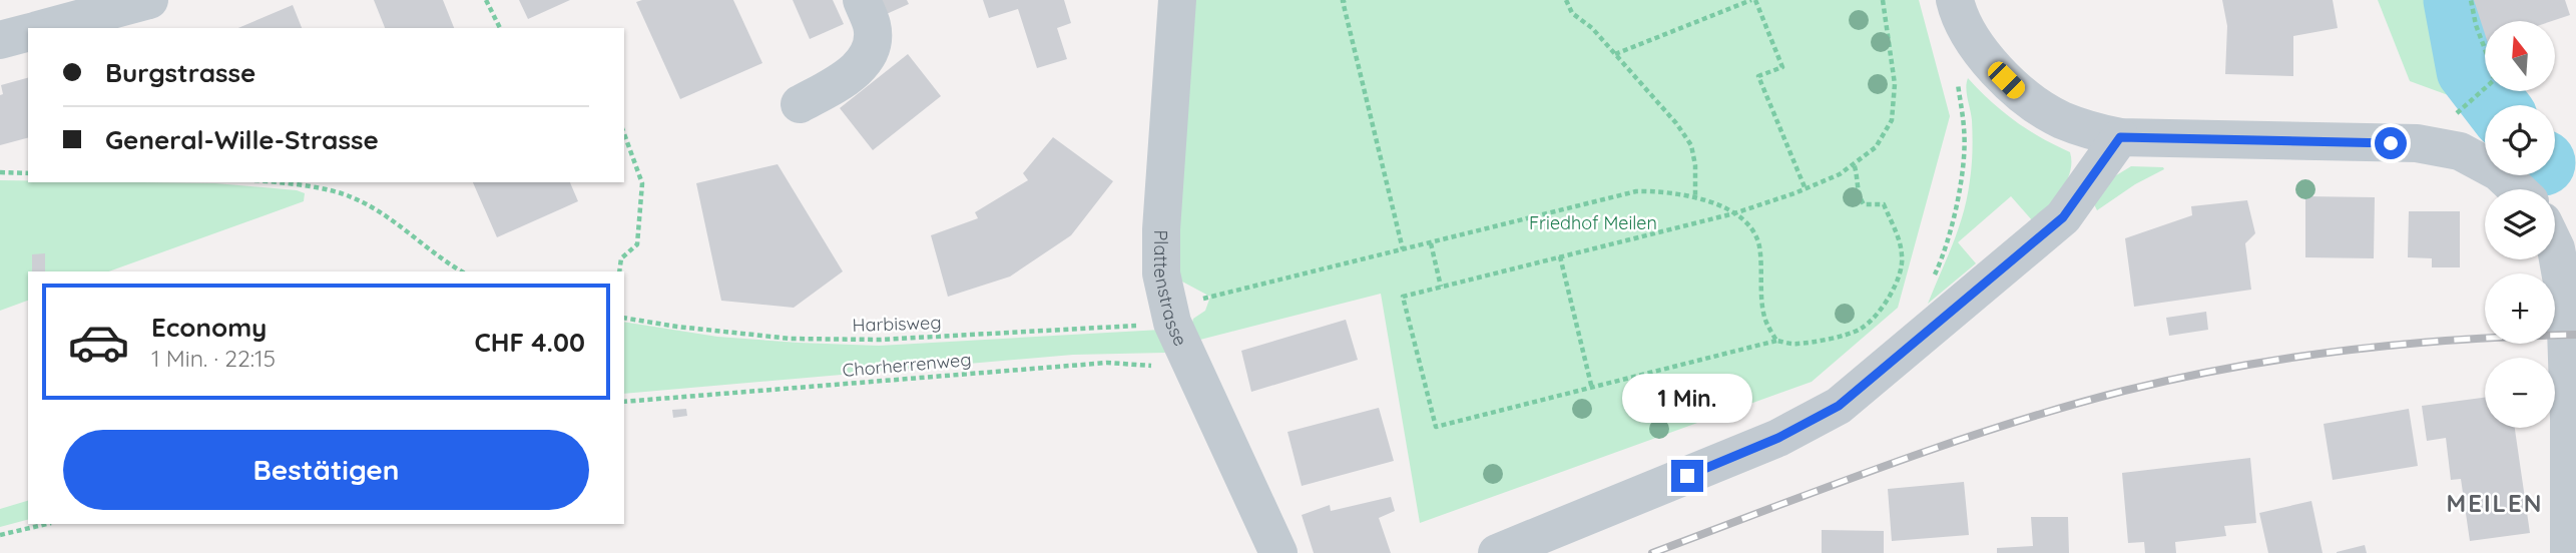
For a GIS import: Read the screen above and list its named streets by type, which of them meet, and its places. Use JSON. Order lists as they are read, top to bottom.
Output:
{
  "streets": {
    "street": ["Plattenstrasse"],
    "path": ["Harbisweg", "Chorherrenweg"]
  },
  "crossings": [
    ["Plattenstrasse", "Harbisweg"],
    ["Plattenstrasse", "Chorherrenweg"]
  ],
  "districts": ["MEILEN"],
  "parks": ["Friedhof Meilen"],
  "north": "top",
  "page": {
    "map_buttons": ["+", "−"],
    "banner": ["Burgstrasse", "General-Wille-Strasse"],
    "list": [
      {
        "name": "Economy",
        "note": "1 Min. · 22:15",
        "value": "CHF 4.00"
      }
    ],
    "bubble": "1 Min.",
    "buttons": "Bestätigen"
  }
}
